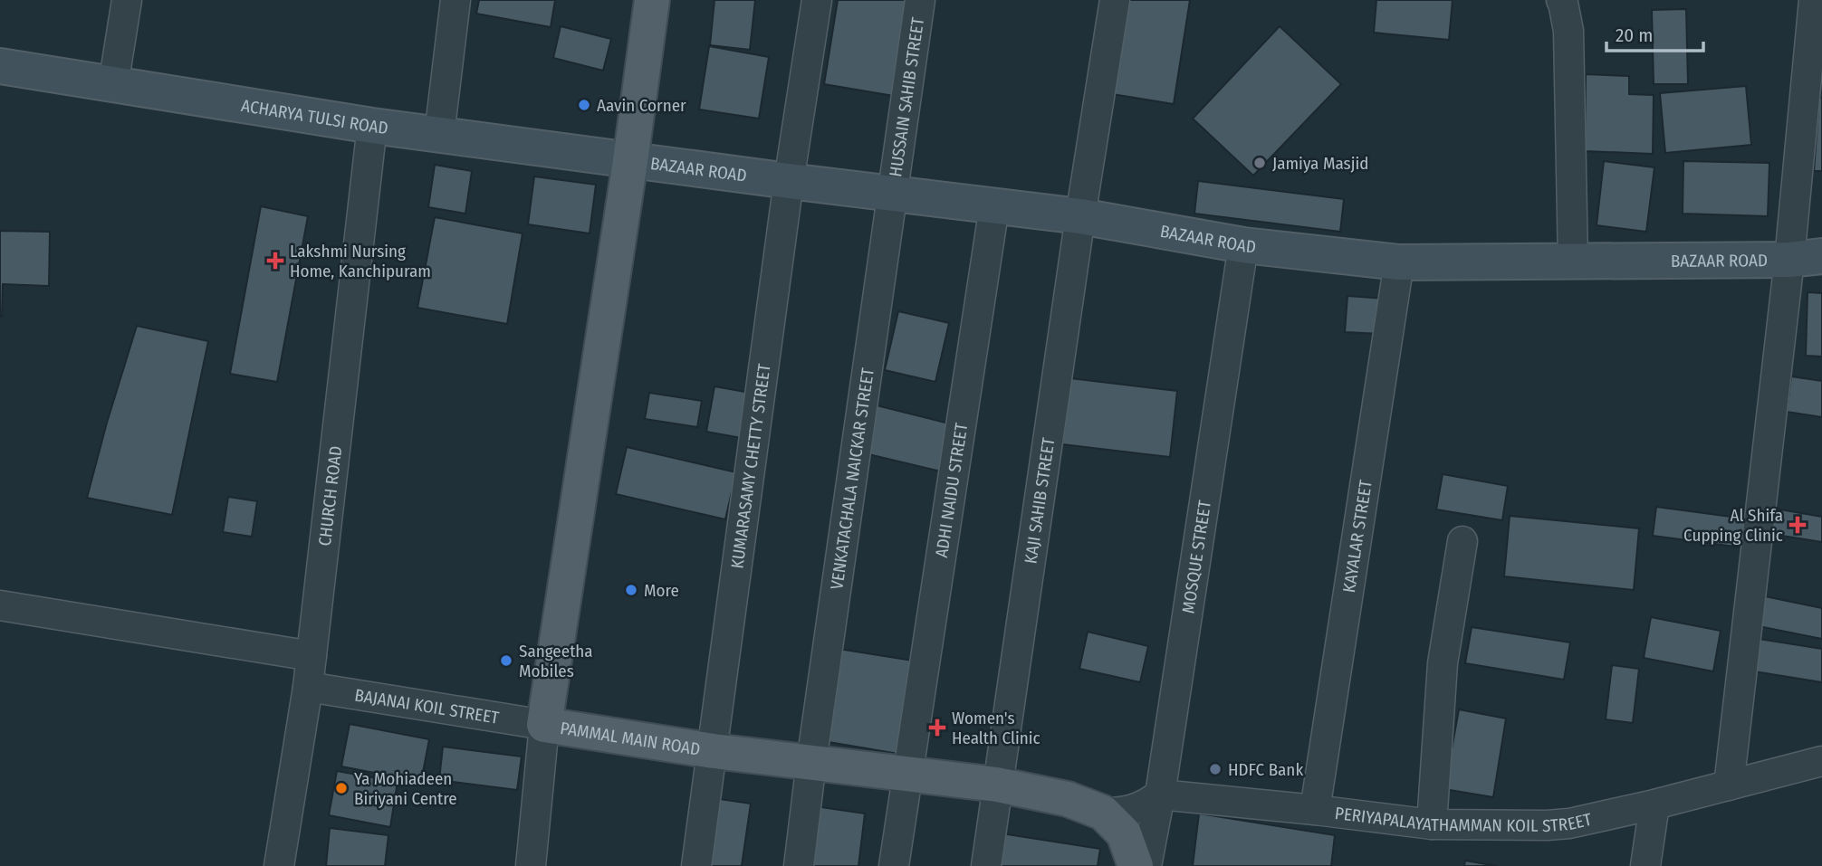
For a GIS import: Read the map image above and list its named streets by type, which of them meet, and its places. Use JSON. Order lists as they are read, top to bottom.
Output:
{
  "streets": {
    "main road": ["PAMMAL MAIN ROAD"],
    "street": [
      "HUSSAIN SAHIB STREET",
      "ACHARYA TULSI ROAD",
      "BAZAAR ROAD",
      "KUMARASAMY CHETTY STREET",
      "VENKATACHALA NAICKAR STREET",
      "ADHI NAIDU STREET",
      "CHURCH ROAD",
      "KAJI SAHIB STREET",
      "KAYALAR STREET",
      "MOSQUE STREET",
      "BAJANAI KOIL STREET",
      "PERIYAPALAYATHAMMAN KOIL STREET"
    ]
  },
  "crossings": [
    ["HUSSAIN SAHIB STREET", "BAZAAR ROAD"],
    ["HUSSAIN SAHIB STREET", "VENKATACHALA NAICKAR STREET"],
    ["ACHARYA TULSI ROAD", "BAZAAR ROAD"],
    ["ACHARYA TULSI ROAD", "CHURCH ROAD"],
    ["ACHARYA TULSI ROAD", "PAMMAL MAIN ROAD"],
    ["BAZAAR ROAD", "KUMARASAMY CHETTY STREET"],
    ["BAZAAR ROAD", "VENKATACHALA NAICKAR STREET"],
    ["BAZAAR ROAD", "ADHI NAIDU STREET"],
    ["BAZAAR ROAD", "KAJI SAHIB STREET"],
    ["BAZAAR ROAD", "KAYALAR STREET"],
    ["BAZAAR ROAD", "MOSQUE STREET"],
    ["BAZAAR ROAD", "PAMMAL MAIN ROAD"],
    ["KUMARASAMY CHETTY STREET", "PAMMAL MAIN ROAD"],
    ["VENKATACHALA NAICKAR STREET", "PAMMAL MAIN ROAD"],
    ["ADHI NAIDU STREET", "PAMMAL MAIN ROAD"],
    ["CHURCH ROAD", "BAJANAI KOIL STREET"],
    ["KAJI SAHIB STREET", "PAMMAL MAIN ROAD"],
    ["KAYALAR STREET", "PERIYAPALAYATHAMMAN KOIL STREET"],
    ["MOSQUE STREET", "PERIYAPALAYATHAMMAN KOIL STREET"],
    ["BAJANAI KOIL STREET", "PAMMAL MAIN ROAD"]
  ],
  "places": {
    "other": [
      "Aavin Corner",
      "Jamiya Masjid",
      "More",
      "Sangeetha Mobiles",
      "HDFC Bank",
      "Ya Mohiadeen Biriyani Centre"
    ],
    "health": ["Lakshmi Nursing Home, Kanchipuram", "Al Shifa Cupping Clinic", "Women's Health Clinic"]
  },
  "scale_bar": "20 m"
}
